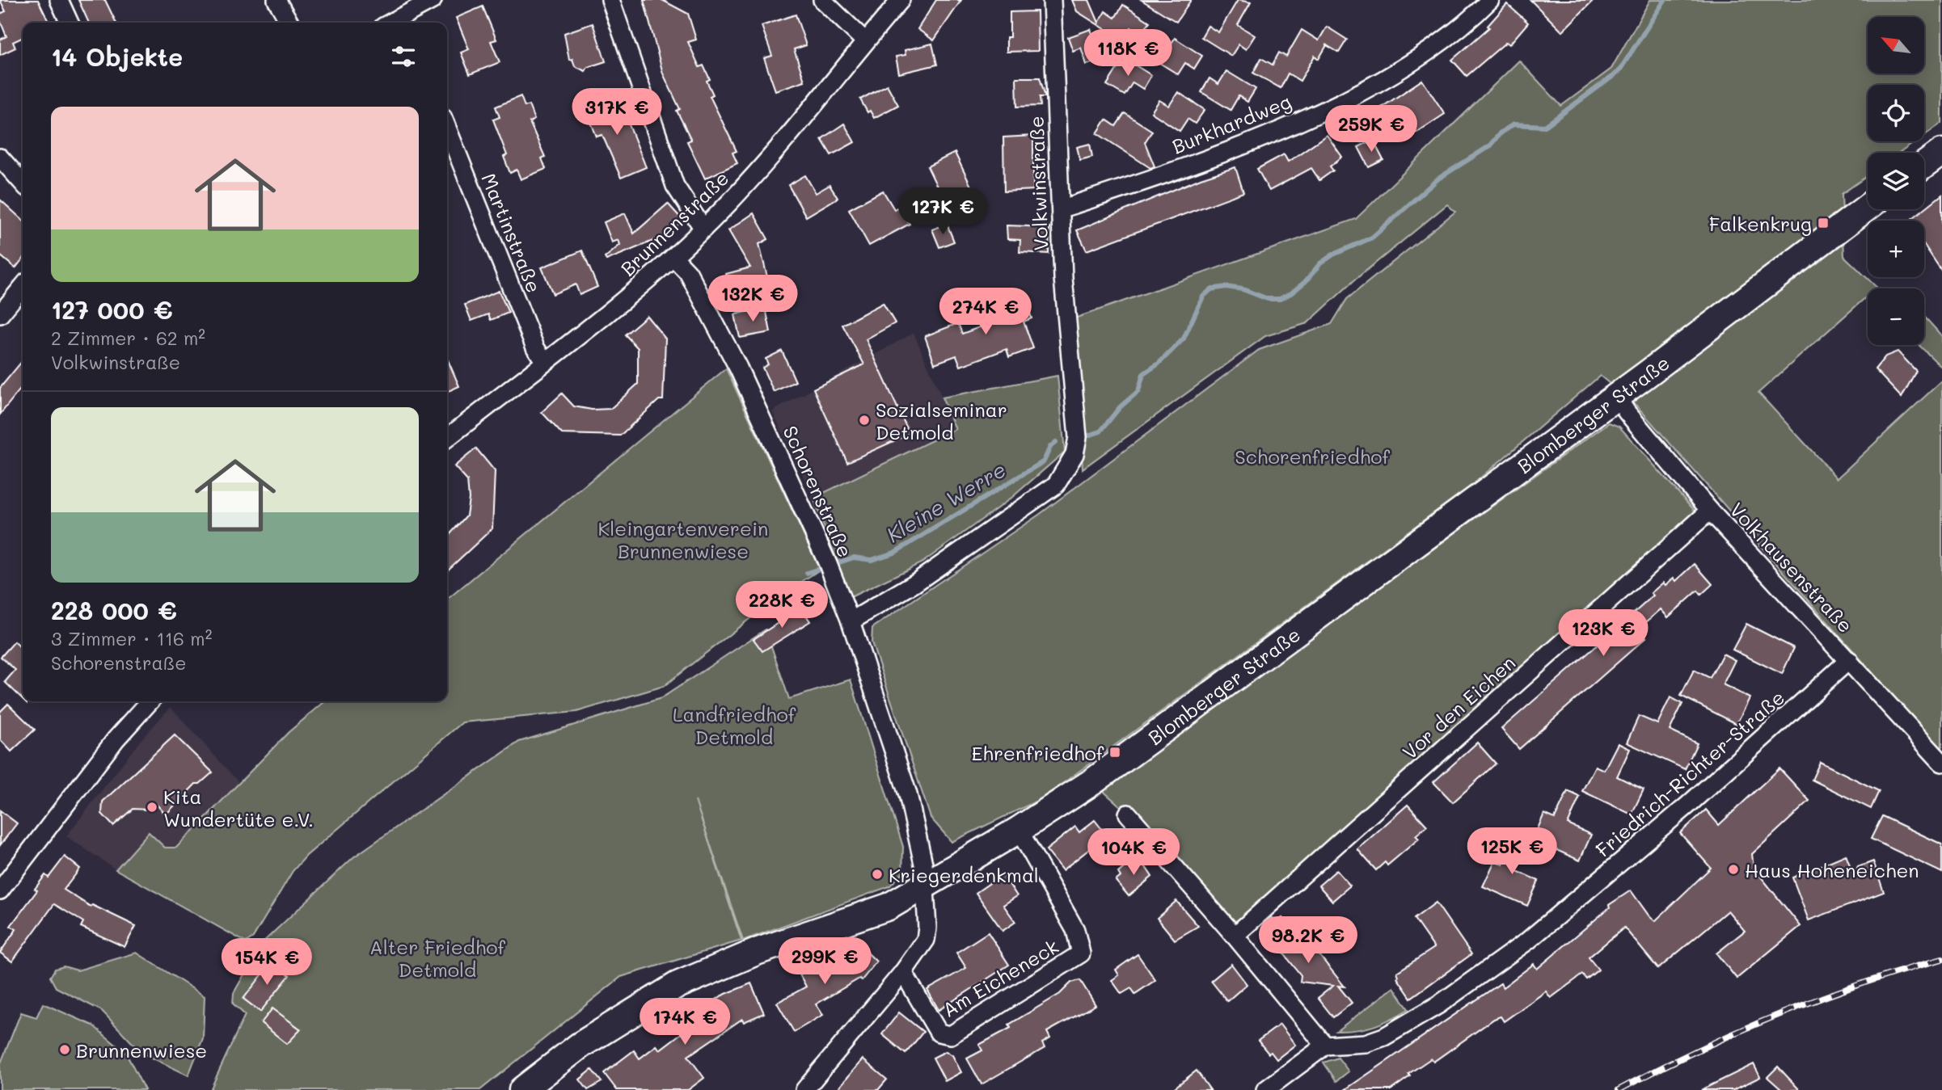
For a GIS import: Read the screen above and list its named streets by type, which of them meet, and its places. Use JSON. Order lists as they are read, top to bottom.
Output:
{
  "streets": {
    "street": [
      "Burkhardweg",
      "Volkwinstraße",
      "Brunnenstraße",
      "Martinstraße",
      "Blomberger Straße",
      "Schorenstraße",
      "Volkhausenstraße",
      "Vor den Eichen",
      "Friedrich-Richter-Straße",
      "Am Eicheneck"
    ]
  },
  "crossings": [
    ["Burkhardweg", "Volkwinstraße"],
    ["Volkwinstraße", "Schorenstraße"],
    ["Brunnenstraße", "Martinstraße"],
    ["Brunnenstraße", "Schorenstraße"],
    ["Blomberger Straße", "Schorenstraße"],
    ["Blomberger Straße", "Volkhausenstraße"],
    ["Blomberger Straße", "Am Eicheneck"],
    ["Schorenstraße", "Am Eicheneck"],
    ["Volkhausenstraße", "Vor den Eichen"],
    ["Volkhausenstraße", "Friedrich-Richter-Straße"]
  ],
  "water": ["Kleine Werre"],
  "parks": [
    "Schorenfriedhof",
    "Kleingartenverein Brunnenwiese",
    "Landfriedhof Detmold",
    "Alter Friedhof Detmold"
  ],
  "places": {
    "transit": ["Falkenkrug", "Ehrenfriedhof"],
    "other": [
      "Sozialseminar Detmold",
      "Kita Wundertüte e.V.",
      "Haus Hoheneichen",
      "Kriegerdenkmal",
      "Brunnenwiese"
    ]
  },
  "north": "top left",
  "page": {
    "map_buttons": ["+", "−"],
    "heading": "14 Objekte",
    "price": [
      "118K €",
      "317K €",
      "259K €",
      "127K €",
      "132K €",
      "274K €",
      "228K €",
      "123K €",
      "125K €",
      "104K €",
      "98.2K €",
      "299K €",
      "154K €",
      "174K €"
    ],
    "list": [
      {
        "name": "127 000 €",
        "note": "2 Zimmer · 62 m² · Volkwinstraße"
      },
      {
        "name": "228 000 €",
        "note": "3 Zimmer · 116 m² · Schorenstraße"
      }
    ]
  }
}
